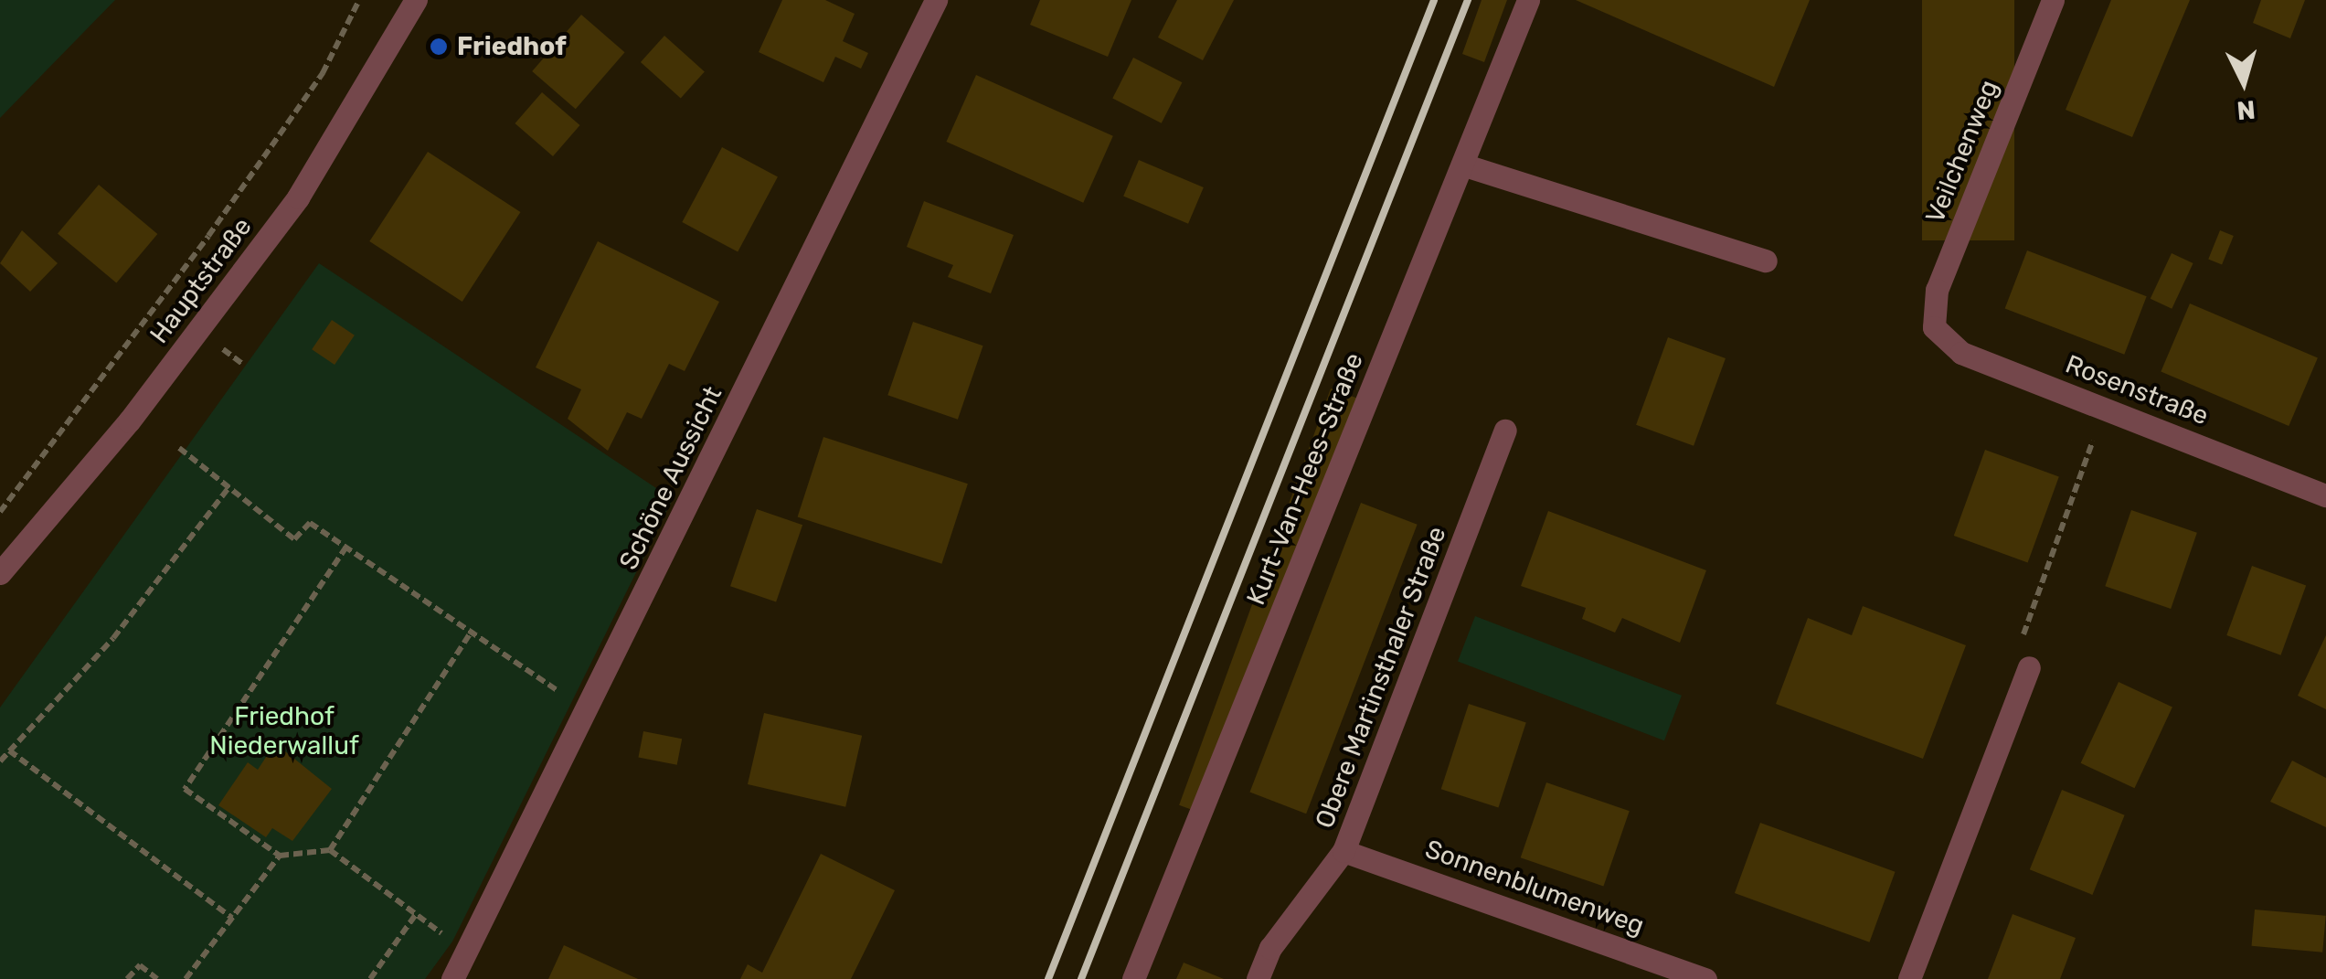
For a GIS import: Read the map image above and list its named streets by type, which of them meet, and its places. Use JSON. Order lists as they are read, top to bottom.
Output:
{
  "streets": {
    "street": [
      "Veilchenweg",
      "Hauptstraße",
      "Rosenstraße",
      "Schöne Aussicht",
      "Kurt-Van-Hees-Straße",
      "Obere Martinsthaler Straße",
      "Sonnenblumenweg"
    ]
  },
  "crossings": [
    ["Veilchenweg", "Rosenstraße"],
    ["Obere Martinsthaler Straße", "Sonnenblumenweg"]
  ],
  "parks": ["Friedhof Niederwalluf"],
  "places": ["Friedhof"],
  "north": "bottom"
}
